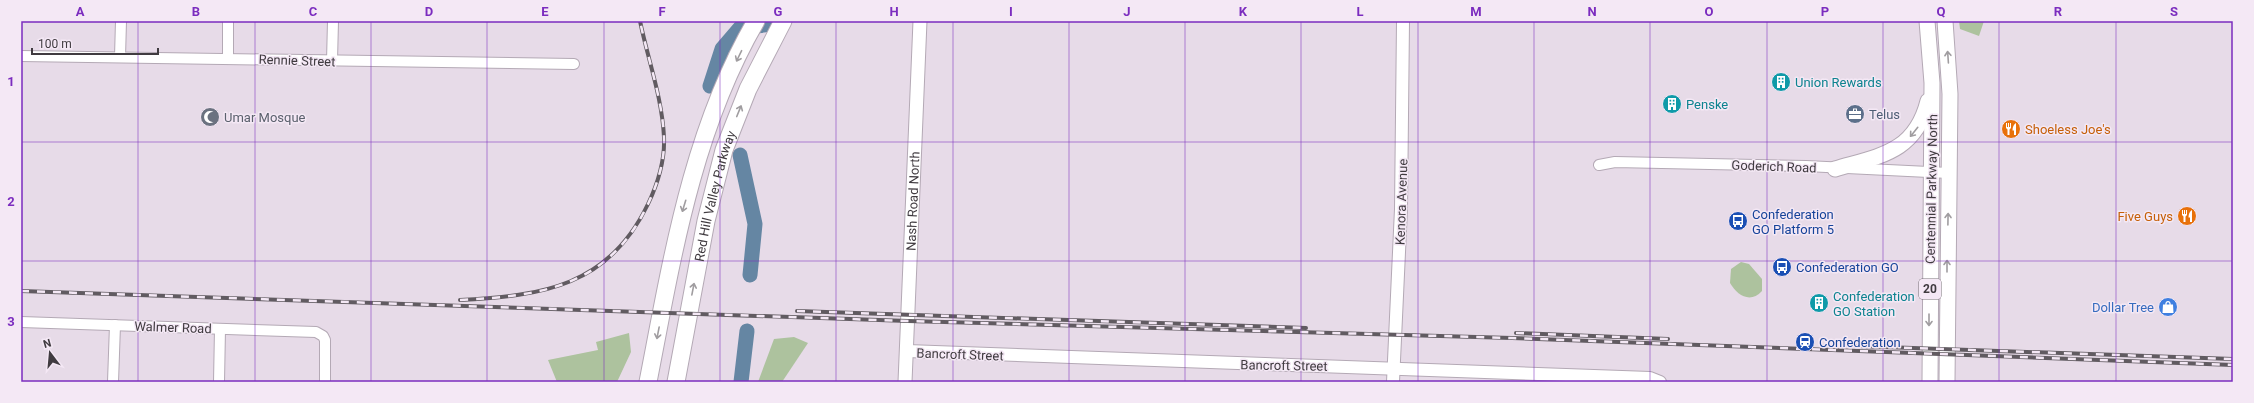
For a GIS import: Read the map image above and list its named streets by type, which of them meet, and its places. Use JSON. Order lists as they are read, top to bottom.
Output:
{
  "streets": {
    "highway": ["Red Hill Valley Parkway"],
    "main road": ["Centennial Parkway North", "Nash Road North", "20"],
    "street": [
      "Rennie Street",
      "Goderich Road",
      "Kenora Avenue",
      "Walmer Road",
      "Bancroft Street"
    ]
  },
  "crossings": [
    ["Goderich Road", "Centennial Parkway North"],
    ["Nash Road North", "Bancroft Street"],
    ["Kenora Avenue", "Bancroft Street"]
  ],
  "places": {
    "building": ["Union Rewards", "Penske", "Confederation GO Station"],
    "office": ["Telus"],
    "mosque": ["Umar Mosque"],
    "restaurant": ["Shoeless Joe's", "Five Guys"],
    "bus stop": ["Confederation GO Platform 5", "Confederation GO"],
    "shop": ["Dollar Tree"],
    "station": ["Confederation"]
  },
  "scale_bar": "100 m",
  "north": "top",
  "grid": {
    "columns": [
      "A",
      "B",
      "C",
      "D",
      "E",
      "F",
      "G",
      "H",
      "I",
      "J",
      "K",
      "L",
      "M",
      "N",
      "O",
      "P",
      "Q",
      "R",
      "S"
    ],
    "rows": ["1", "2", "3"]
  }
}
